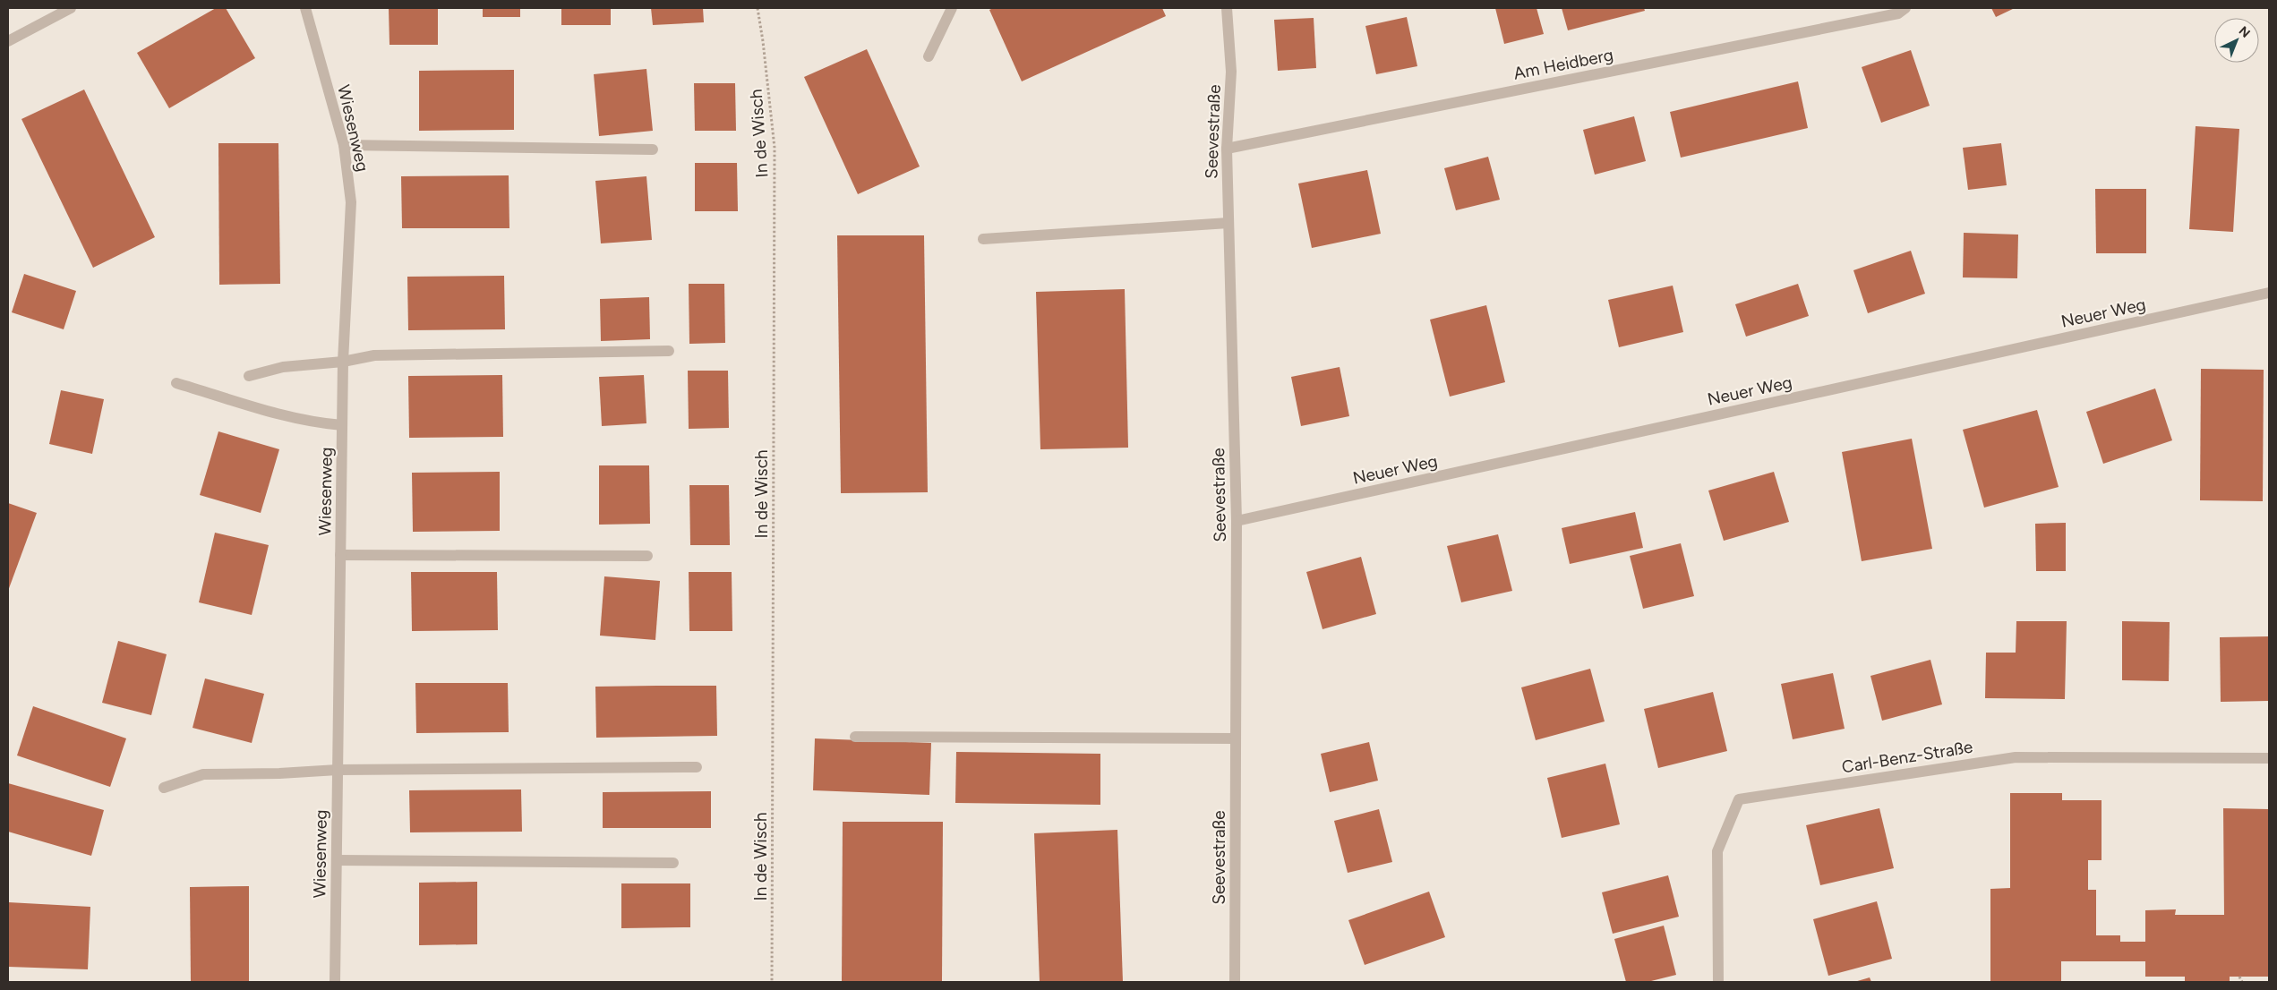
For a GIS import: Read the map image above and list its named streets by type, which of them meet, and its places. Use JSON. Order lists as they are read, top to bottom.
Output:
{
  "streets": {
    "street": [
      "Am Heidberg",
      "Wiesenweg",
      "Seevestraße",
      "Neuer Weg",
      "Carl-Benz-Straße"
    ],
    "path": ["In de Wisch"]
  },
  "crossings": [
    ["Am Heidberg", "Seevestraße"],
    ["Seevestraße", "Neuer Weg"]
  ],
  "north": "top right"
}
